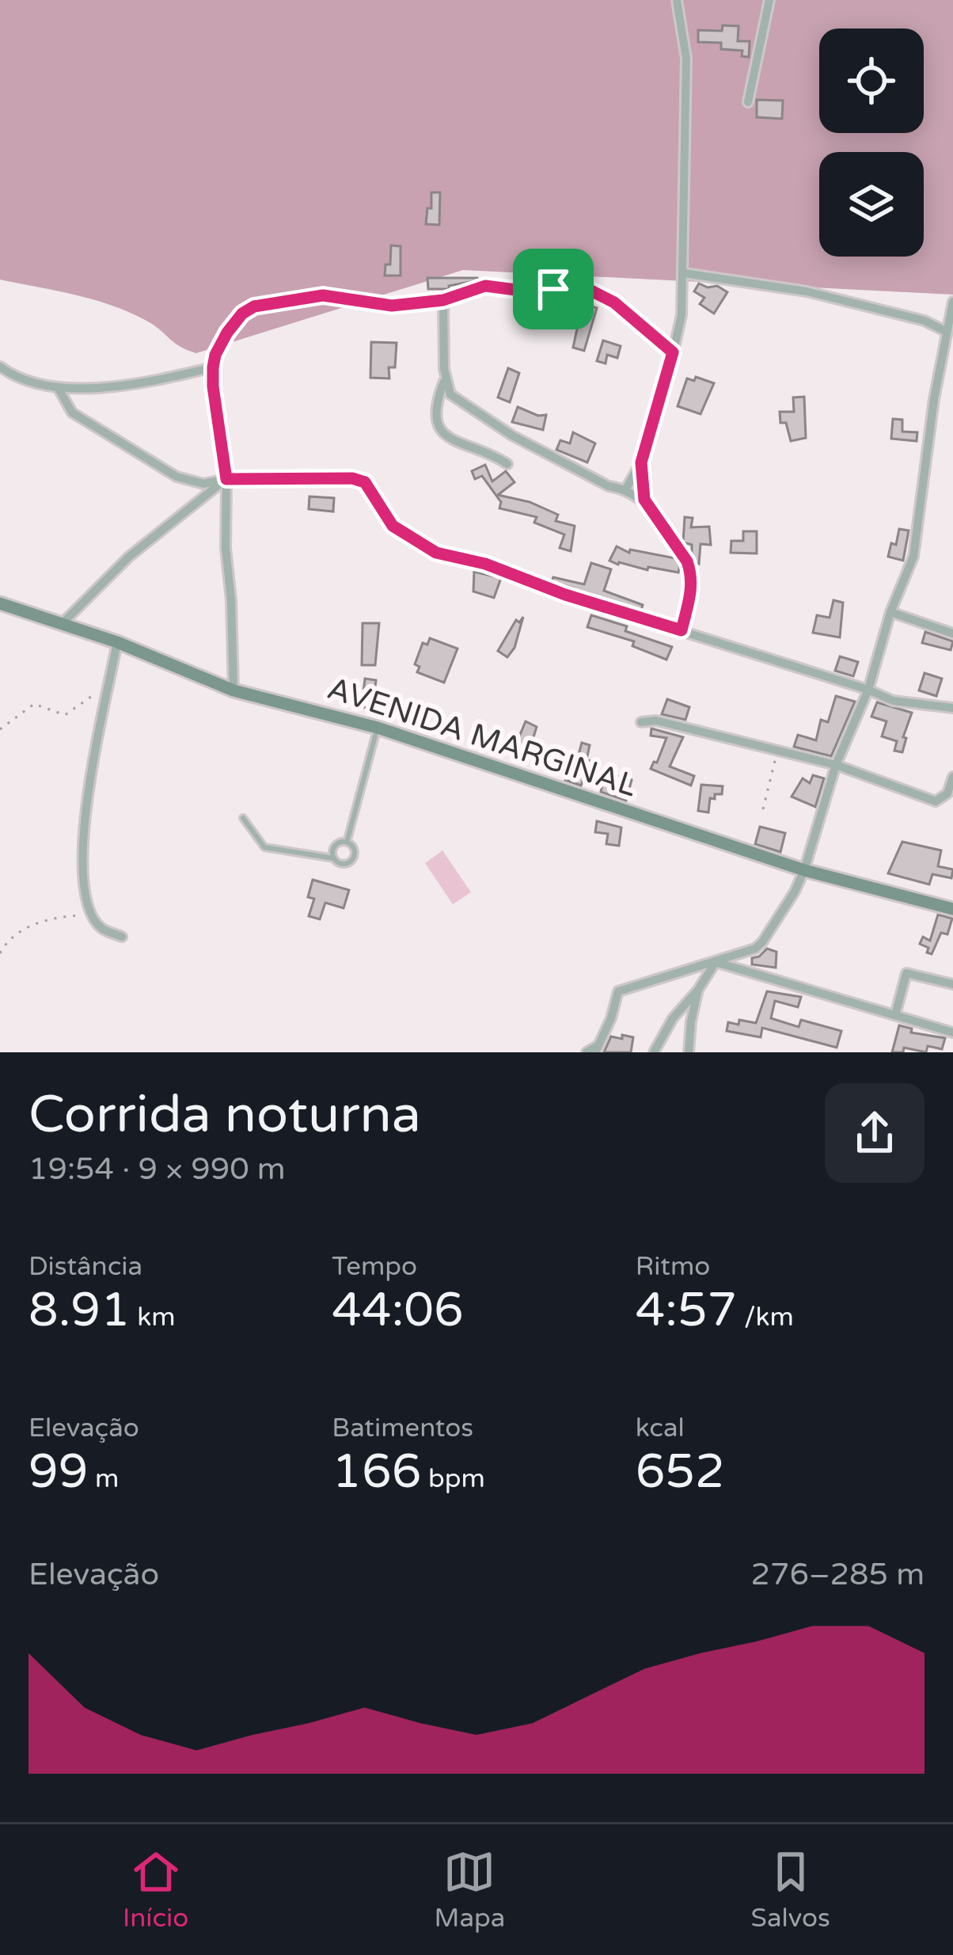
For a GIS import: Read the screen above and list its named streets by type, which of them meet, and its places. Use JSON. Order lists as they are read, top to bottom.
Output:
{
  "streets": {
    "street": ["AVENIDA MARGINAL"]
  },
  "page": {
    "heading": ["Corrida noturna", "19:54 · 9 × 990 m"],
    "stats": [
      ["Distância", "8.91 km"],
      ["Tempo", "44:06"],
      ["Ritmo", "4:57 /km"],
      ["Elevação", "99 m"],
      ["Batimentos", "166 bpm"],
      ["kcal", "652"]
    ],
    "chart": ["Elevação", "276–285 m"],
    "tabs": ["Início", "Mapa", "Salvos"]
  }
}
